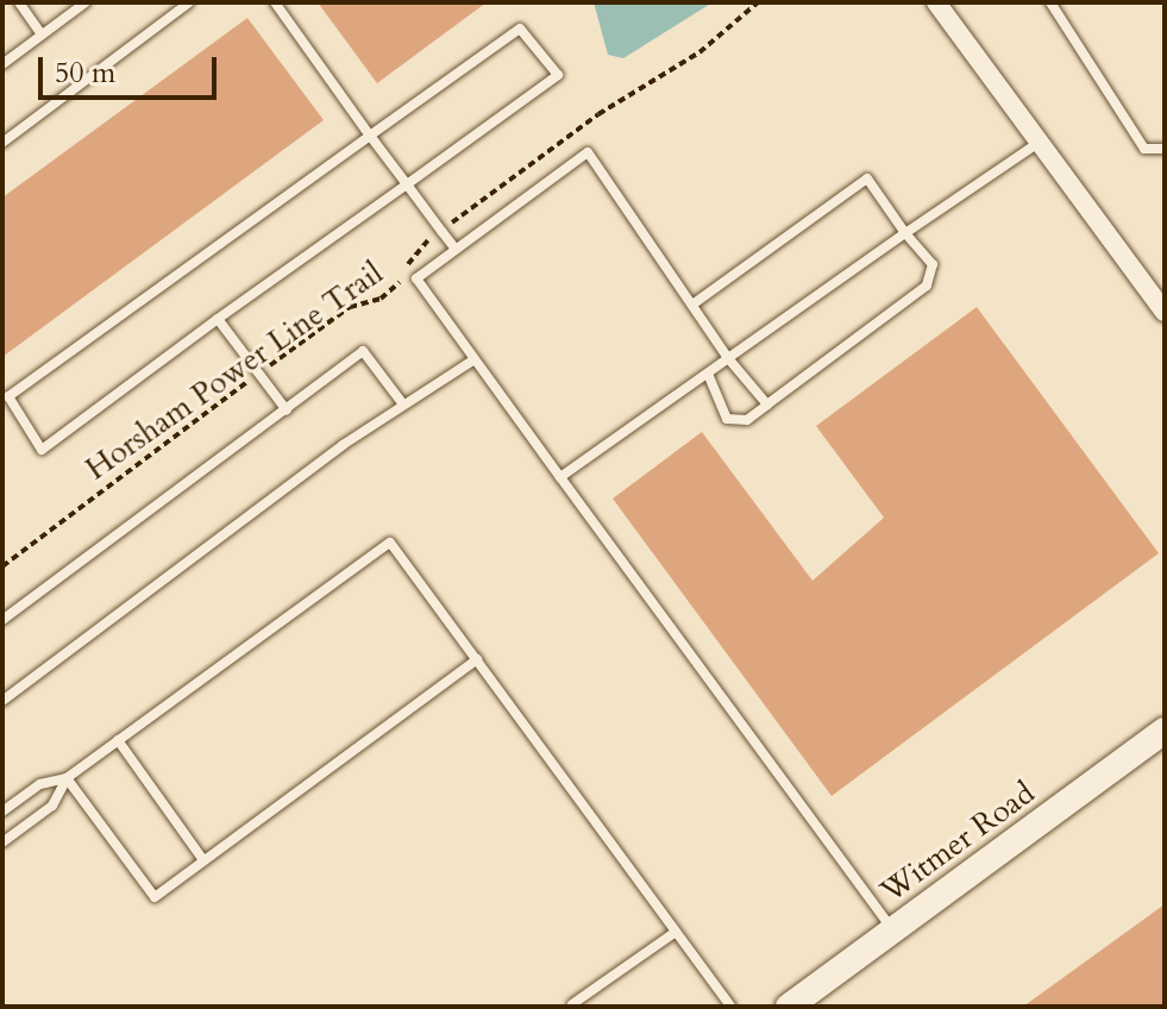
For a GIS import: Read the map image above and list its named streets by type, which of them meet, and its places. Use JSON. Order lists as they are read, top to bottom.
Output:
{
  "streets": {
    "street": ["Witmer Road"],
    "path": ["Horsham Power Line Trail"]
  },
  "scale_bar": "50 m"
}
